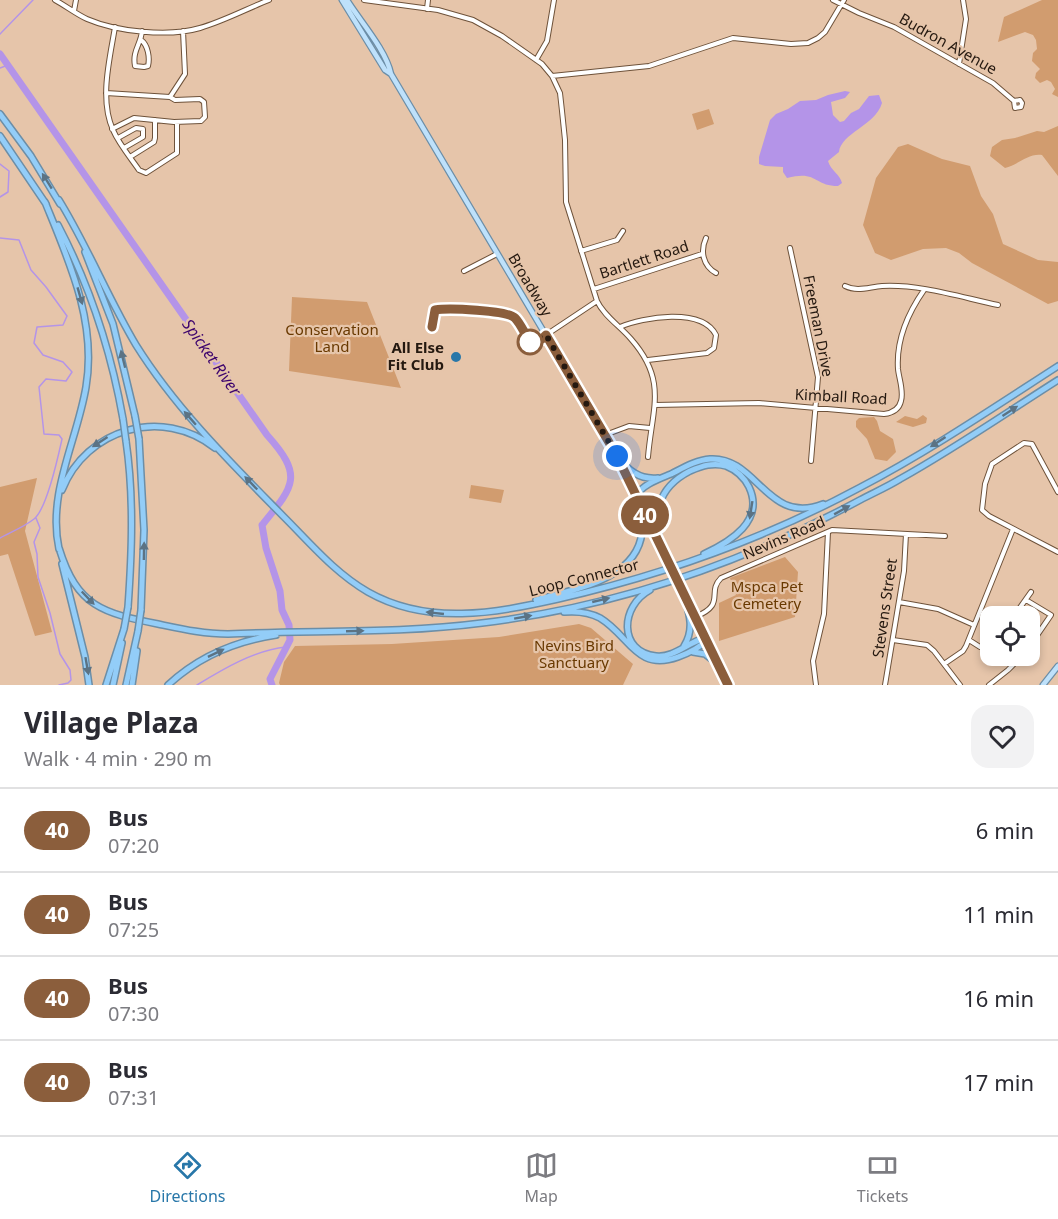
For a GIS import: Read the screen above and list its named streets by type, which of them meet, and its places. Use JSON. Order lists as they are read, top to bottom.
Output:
{
  "streets": {
    "highway": ["Loop Connector"],
    "main road": ["Broadway"],
    "street": [
      "Budron Avenue",
      "Bartlett Road",
      "Freeman Drive",
      "Kimball Road",
      "Nevins Road",
      "Stevens Street"
    ]
  },
  "crossings": [
    ["Broadway", "Nevins Road"],
    ["Freeman Drive", "Kimball Road"],
    ["Nevins Road", "Stevens Street"]
  ],
  "water": ["Spicket River"],
  "parks": ["Conservation Land", "Mspca Pet Cemetery", "Nevins Bird Sanctuary"],
  "places": ["All Else Fit Club"],
  "lines": ["bus line 40"],
  "page": {
    "on_map": "40",
    "heading": ["Village Plaza", "Walk · 4 min · 290 m"],
    "list": [
      {
        "mark": "40",
        "name": "Bus",
        "note": "07:20",
        "value": "6 min"
      },
      {
        "mark": "40",
        "name": "Bus",
        "note": "07:25",
        "value": "11 min"
      },
      {
        "mark": "40",
        "name": "Bus",
        "note": "07:30",
        "value": "16 min"
      },
      {
        "mark": "40",
        "name": "Bus",
        "note": "07:31",
        "value": "17 min"
      }
    ],
    "tabs": ["Directions", "Map", "Tickets"]
  }
}
